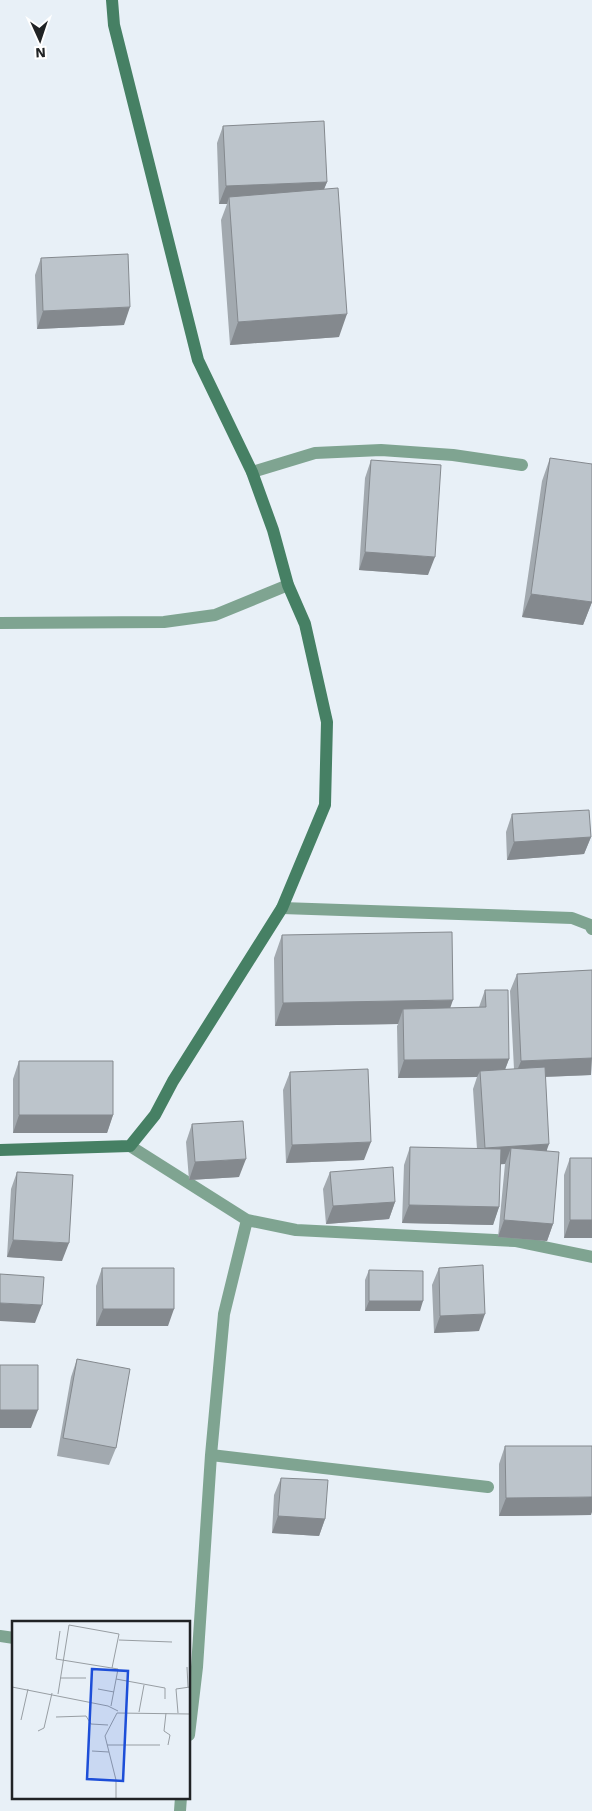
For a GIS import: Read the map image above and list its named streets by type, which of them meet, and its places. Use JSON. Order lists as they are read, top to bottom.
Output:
{
  "north": "bottom"
}
